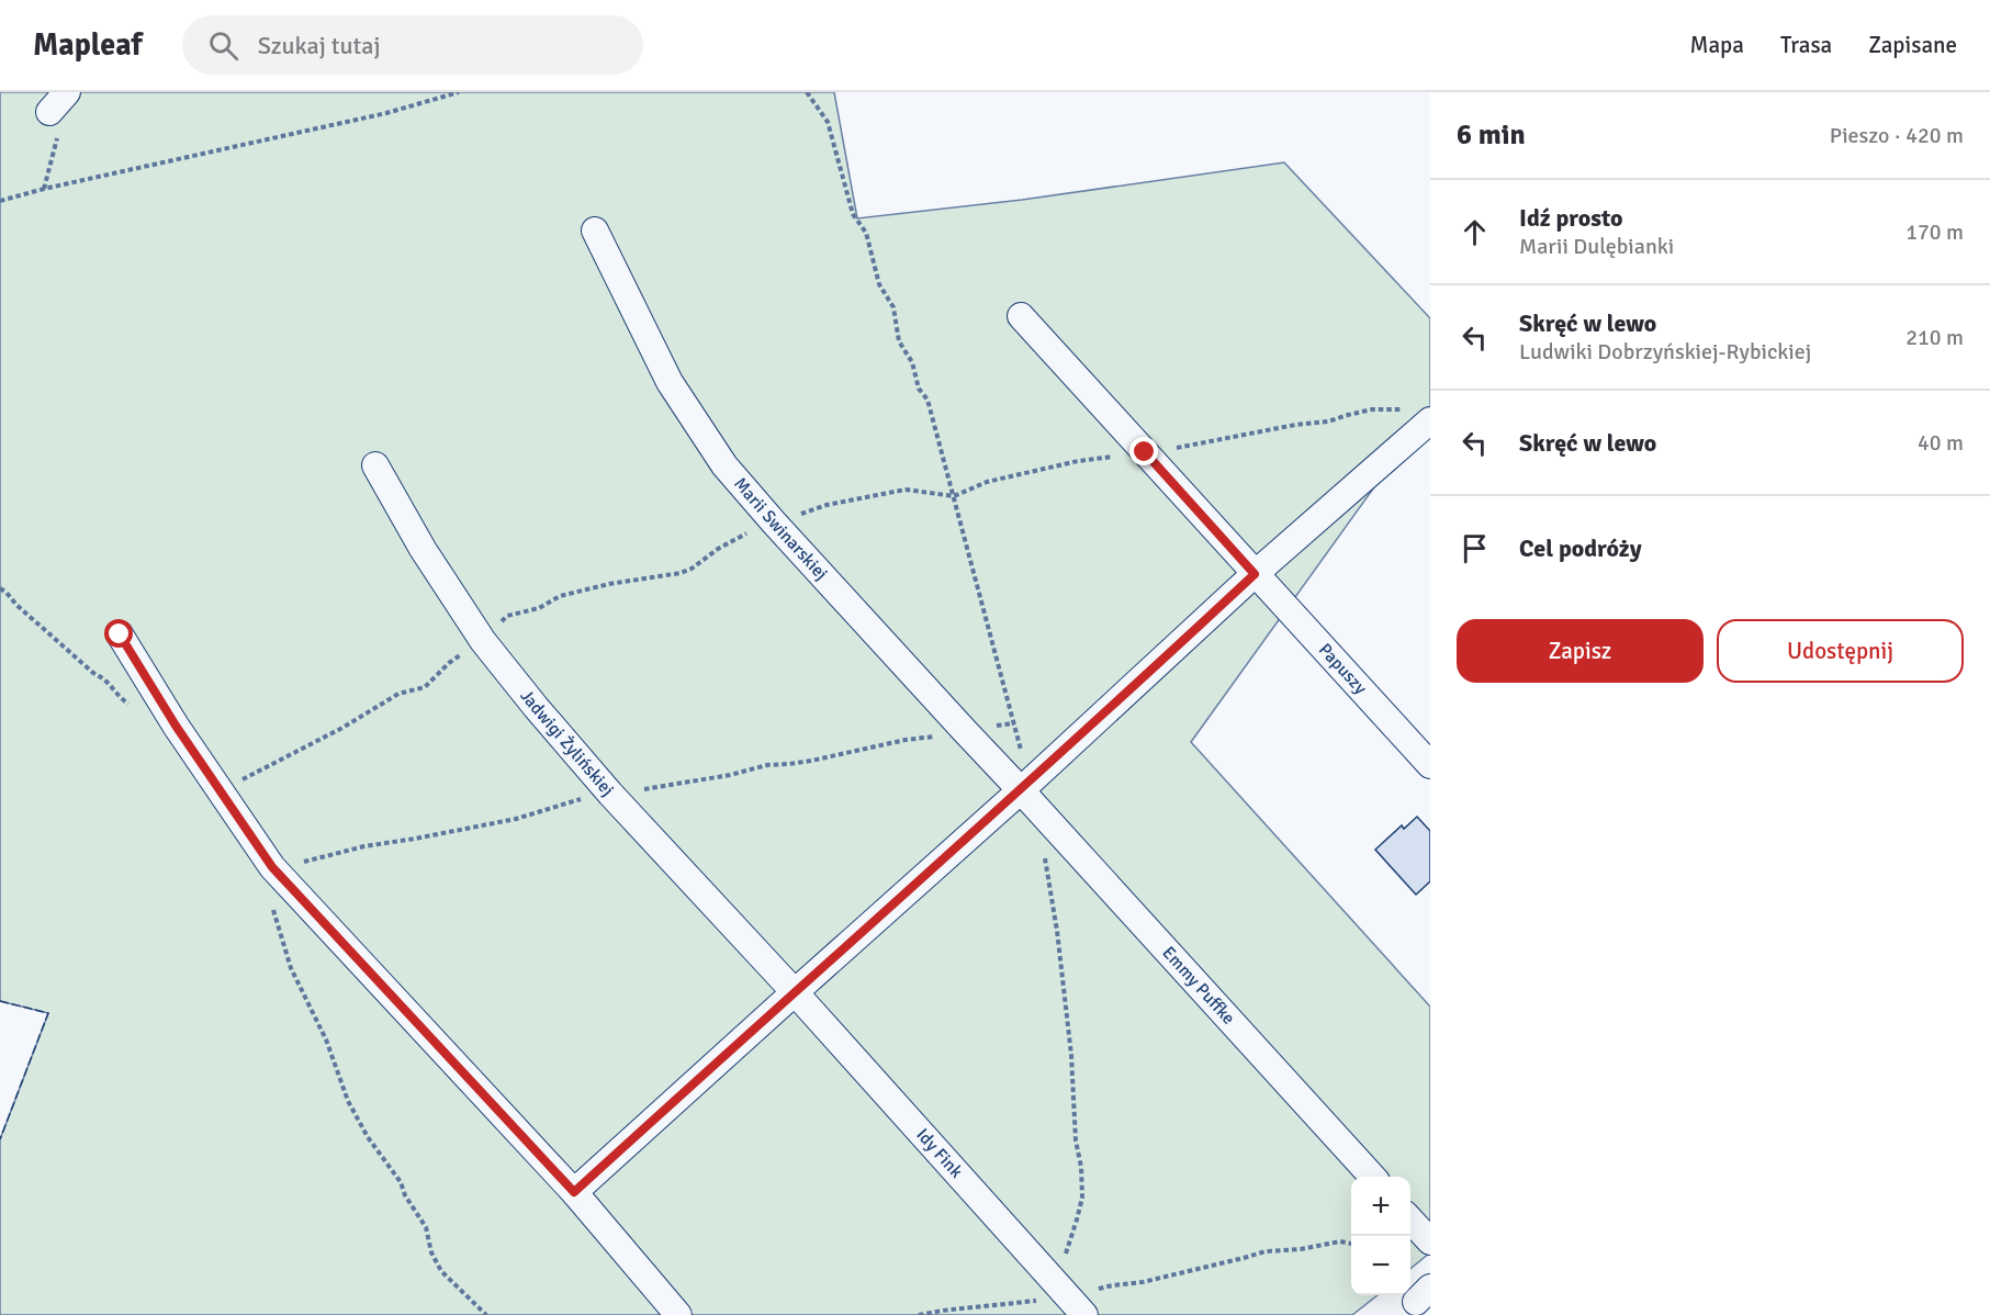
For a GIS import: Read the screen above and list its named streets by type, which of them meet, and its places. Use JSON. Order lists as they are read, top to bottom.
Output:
{
  "streets": {
    "street": [
      "Marii Swinarskiej",
      "Papuszy",
      "Jadwigi Żylińskiej",
      "Emmy Puffke",
      "Idy Fink"
    ]
  },
  "crossings": [
    ["Marii Swinarskiej", "Emmy Puffke"],
    ["Jadwigi Żylińskiej", "Idy Fink"]
  ],
  "page": {
    "header": "Mapleaf",
    "search": "Szukaj tutaj",
    "nav": ["Mapa", "Trasa", "Zapisane"],
    "heading": ["6 min", "Pieszo · 420 m"],
    "list": [
      ["Idź prosto", "Marii Dulębianki", "170 m"],
      ["Skręć w lewo", "Ludwiki Dobrzyńskiej-Rybickiej", "210 m"],
      ["Skręć w lewo", "40 m"],
      "Cel podróży"
    ],
    "buttons": ["Zapisz", "Udostępnij"],
    "map_buttons": ["+", "−"]
  }
}
